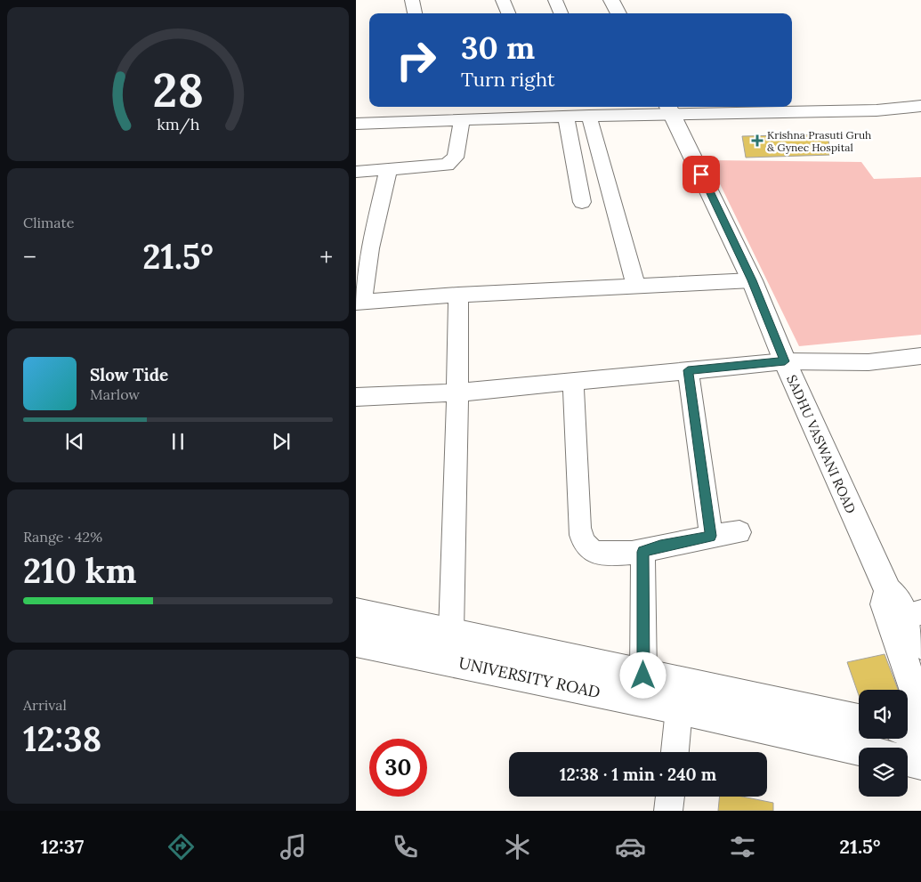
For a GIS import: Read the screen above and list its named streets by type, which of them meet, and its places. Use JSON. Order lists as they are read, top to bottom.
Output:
{
  "streets": {
    "street": ["SADHU VASWANI ROAD", "UNIVERSITY ROAD"]
  },
  "places": {
    "health": ["Krishna Prasuti Gruh & Gynec Hospital"]
  },
  "page": {
    "turn": ["30 m", "Turn right"],
    "tile": [
      "Climate",
      ["Range · 42%", "210 km"],
      ["Arrival", "12:38"]
    ],
    "heat": ["−", "21.5°", "+"],
    "song": ["Slow Tide", "Marlow"],
    "limit": "30",
    "trip": "12:38 · 1 min · 240 m",
    "tabs": ["12:37", "21.5°"],
    "gauge": ["28", "km/h"]
  }
}
